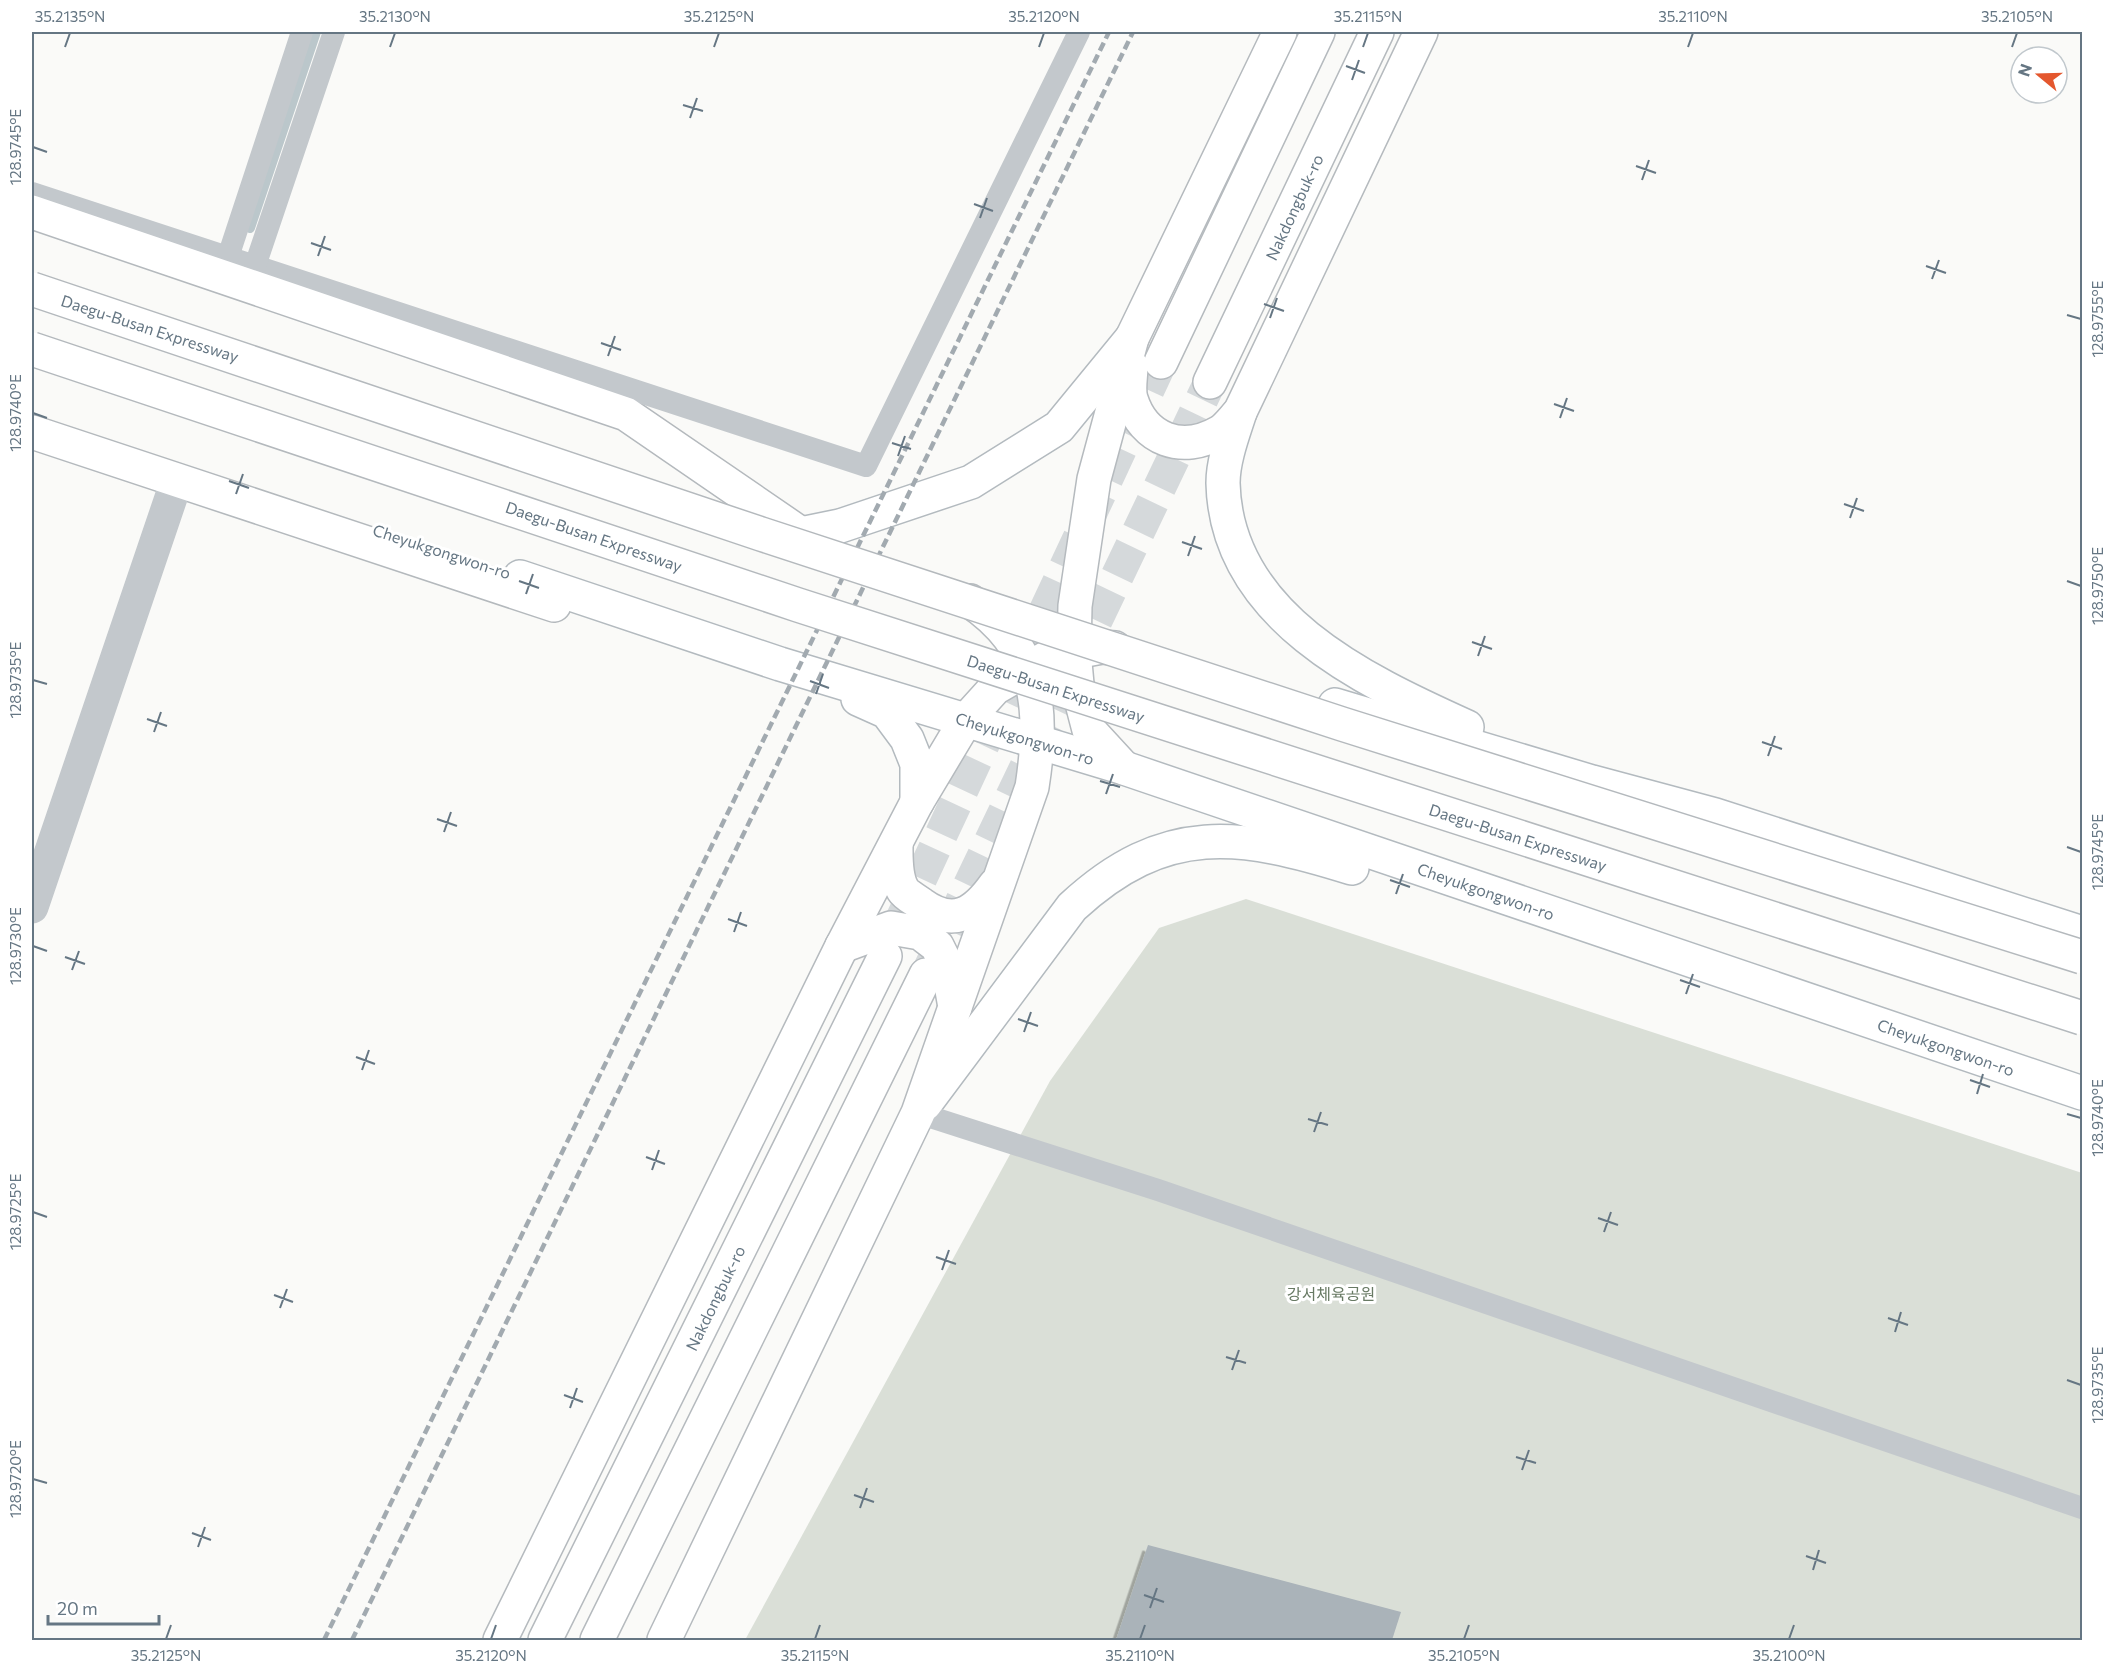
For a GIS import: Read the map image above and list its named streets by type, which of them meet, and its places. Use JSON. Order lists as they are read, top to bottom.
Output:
{
  "streets": {
    "main road": ["Nakdongbuk-ro", "Daegu-Busan Expressway", "Cheyukgongwon-ro"]
  },
  "parks": ["강서체육공원"],
  "scale_bar": "20 m",
  "north": "left",
  "coordinates": [
    "35.2135°N",
    "35.2130°N",
    "35.2125°N",
    "35.2120°N",
    "35.2115°N",
    "35.2110°N",
    "35.2105°N",
    "128.9745°E",
    "128.9755°E",
    "128.9740°E",
    "128.9750°E",
    "128.9735°E",
    "128.9730°E",
    "128.9725°E",
    "128.9720°E",
    "35.2100°N"
  ]
}
